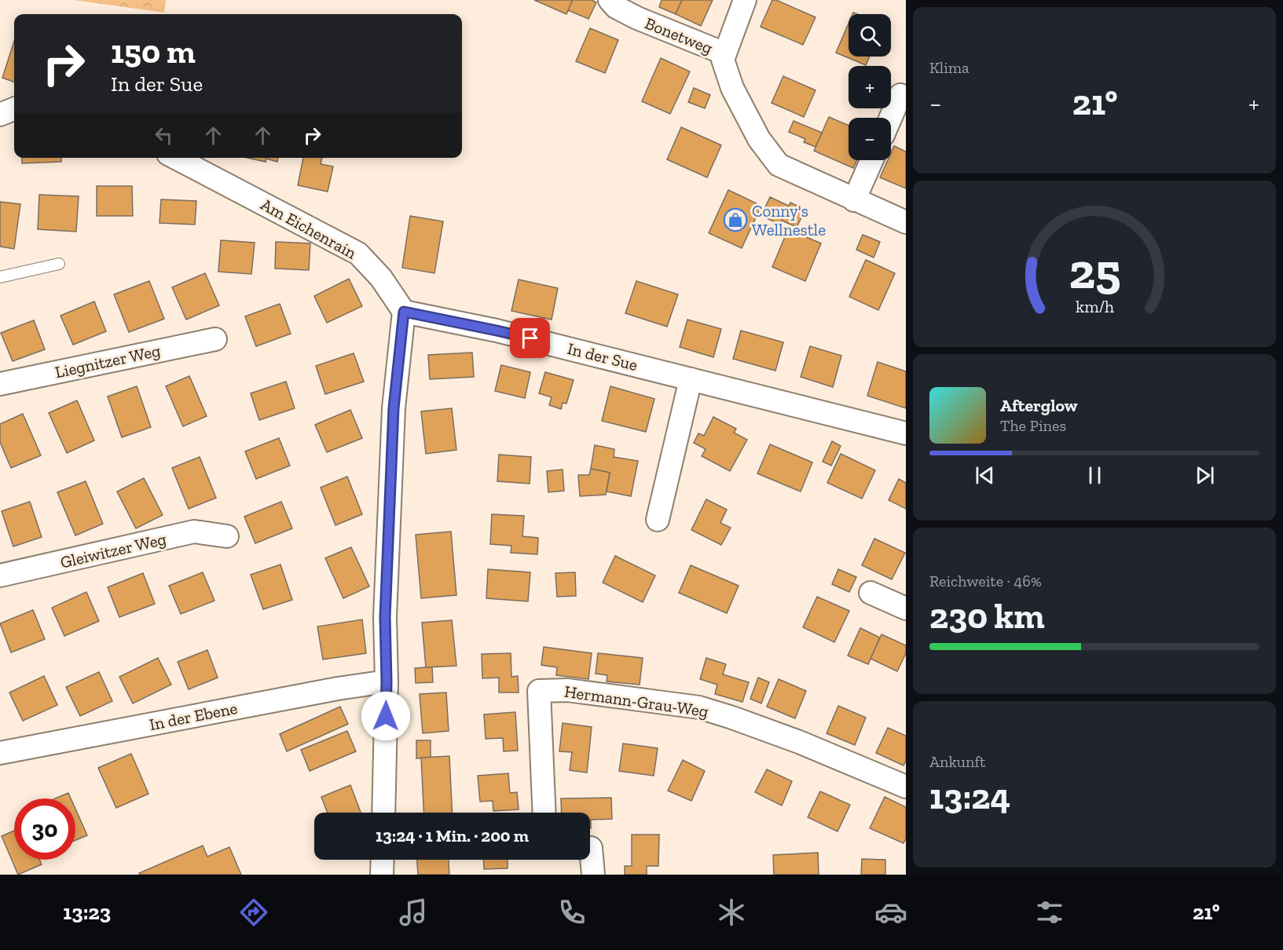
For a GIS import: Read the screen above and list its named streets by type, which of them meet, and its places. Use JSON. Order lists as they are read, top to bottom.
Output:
{
  "streets": {
    "street": [
      "Bonetweg",
      "Am Eichenrain",
      "In der Sue",
      "Liegnitzer Weg",
      "Gleiwitzer Weg",
      "Hermann-Grau-Weg",
      "In der Ebene"
    ]
  },
  "crossings": [
    ["Am Eichenrain", "In der Sue"]
  ],
  "places": {
    "shop": ["Conny's Wellnestle"]
  },
  "page": {
    "tile": [
      "Klima",
      ["Reichweite · 46%", "230 km"],
      ["Ankunft", "13:24"]
    ],
    "map_buttons": ["+", "−"],
    "turn": ["150 m", "In der Sue"],
    "heat": ["−", "21°", "+"],
    "song": ["Afterglow", "The Pines"],
    "limit": "30",
    "trip": "13:24 · 1 Min. · 200 m",
    "tabs": ["13:23", "21°"],
    "gauge": ["25", "km/h"]
  }
}
